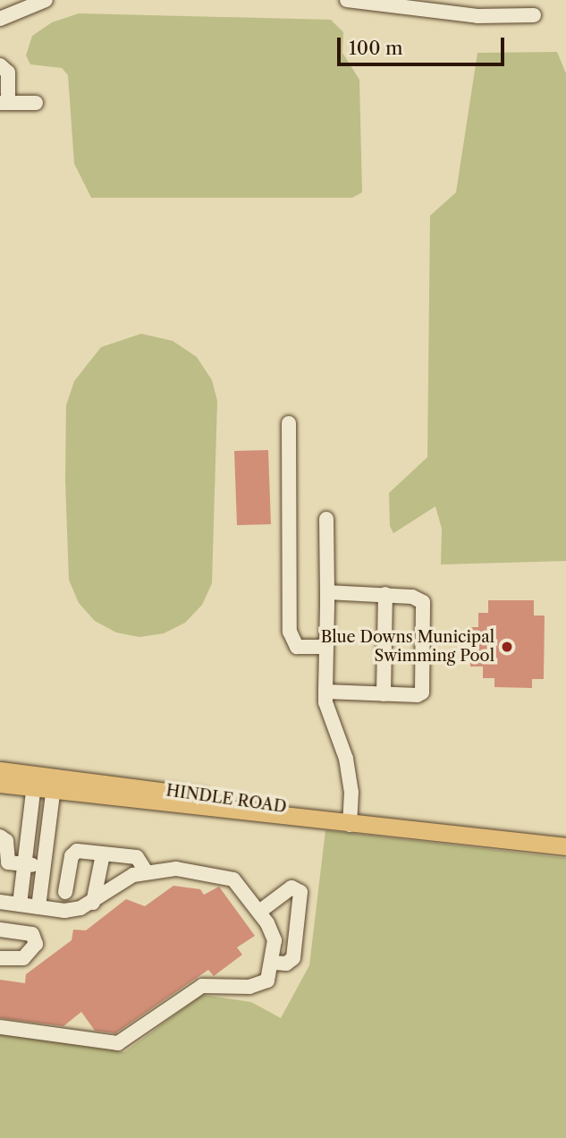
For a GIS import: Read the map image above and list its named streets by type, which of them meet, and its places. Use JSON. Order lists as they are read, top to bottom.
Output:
{
  "streets": {
    "main road": ["HINDLE ROAD"]
  },
  "places": ["Blue Downs Municipal Swimming Pool"],
  "scale_bar": "100 m"
}
